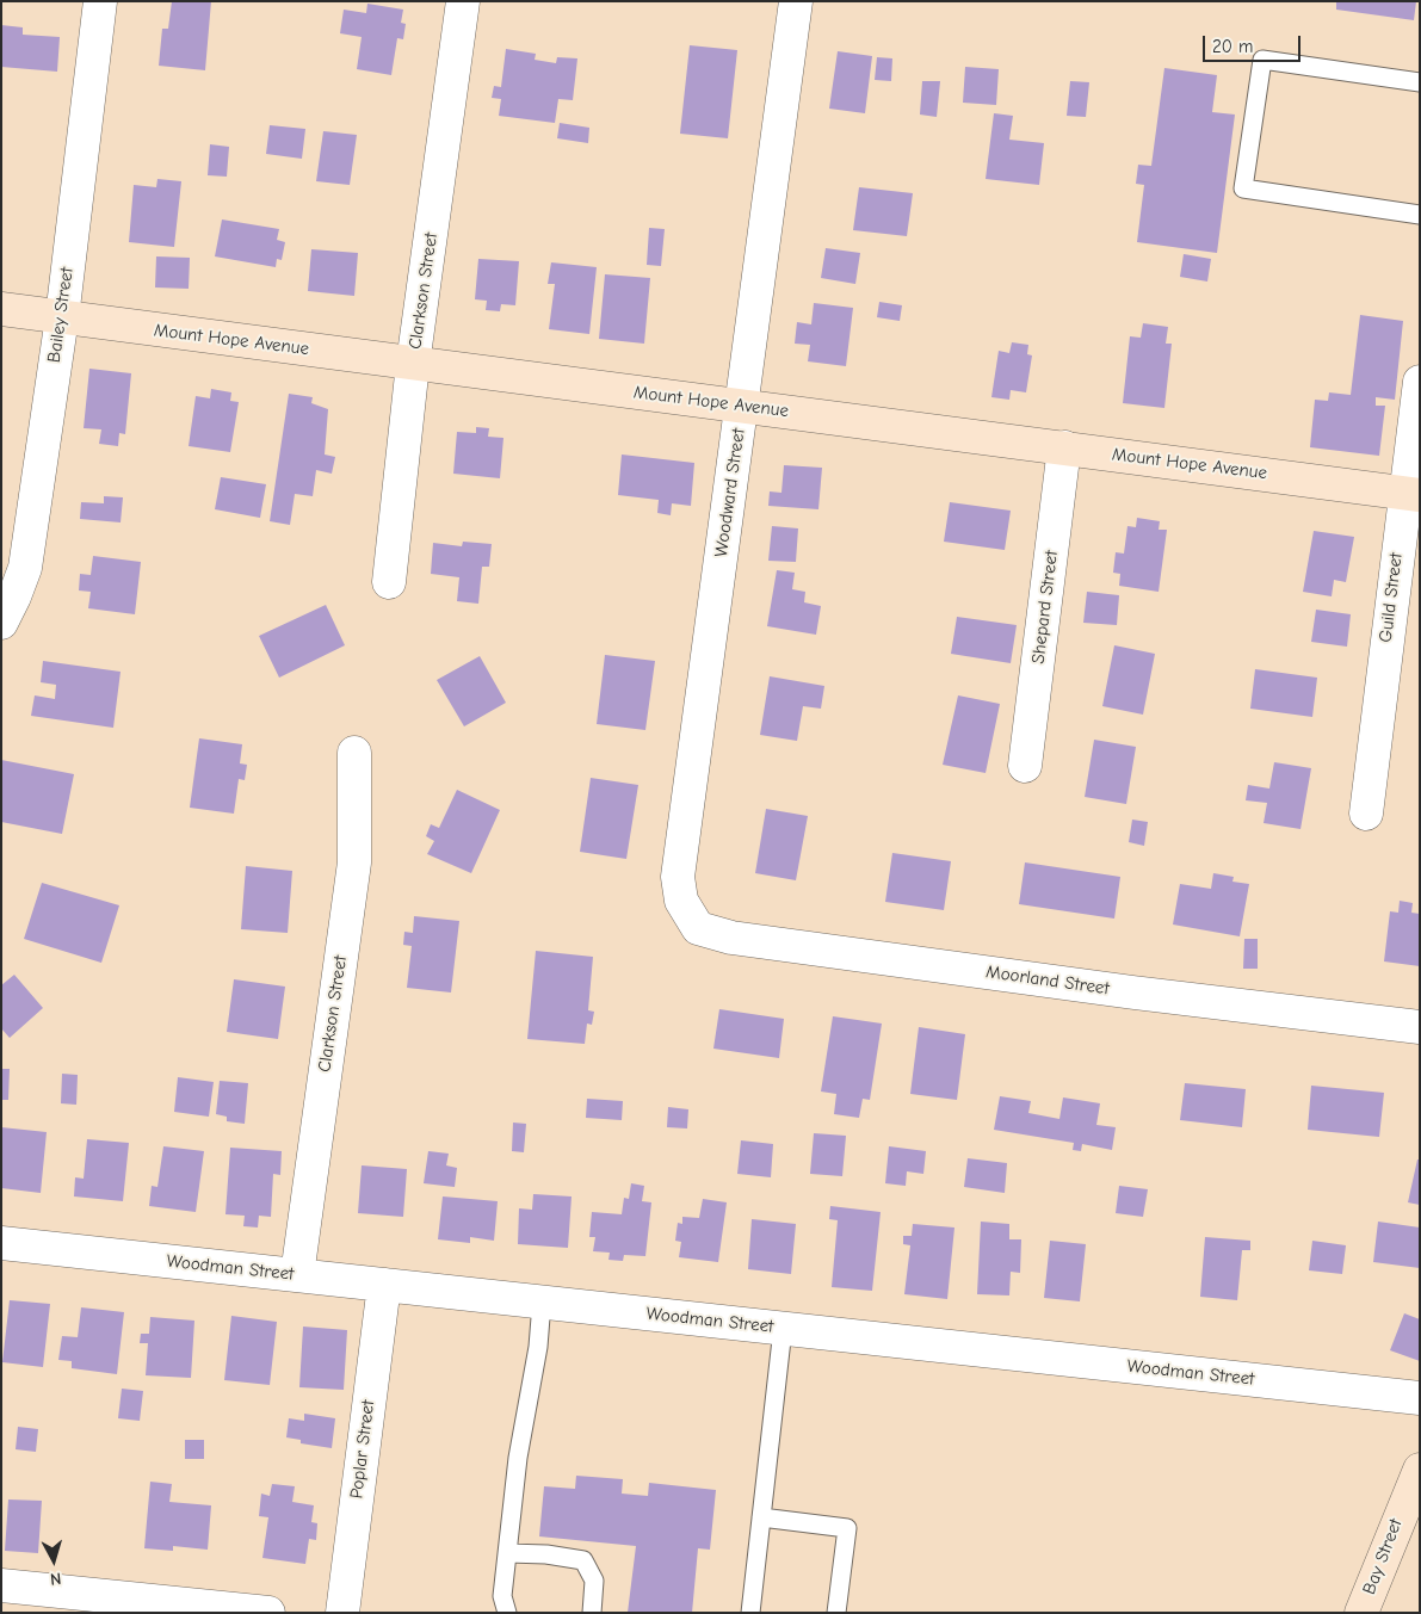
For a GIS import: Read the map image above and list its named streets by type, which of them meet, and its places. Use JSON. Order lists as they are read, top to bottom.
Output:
{
  "streets": {
    "main road": ["Mount Hope Avenue", "Bay Street"],
    "street": [
      "Clarkson Street",
      "Bailey Street",
      "Woodward Street",
      "Guild Street",
      "Shepard Street",
      "Moorland Street",
      "Woodman Street",
      "Poplar Street"
    ]
  },
  "crossings": [
    ["Clarkson Street", "Mount Hope Avenue"],
    ["Clarkson Street", "Woodman Street"],
    ["Bailey Street", "Mount Hope Avenue"],
    ["Mount Hope Avenue", "Woodward Street"],
    ["Mount Hope Avenue", "Guild Street"],
    ["Mount Hope Avenue", "Shepard Street"],
    ["Woodward Street", "Moorland Street"],
    ["Woodman Street", "Poplar Street"]
  ],
  "scale_bar": "20 m",
  "north": "bottom"
}
